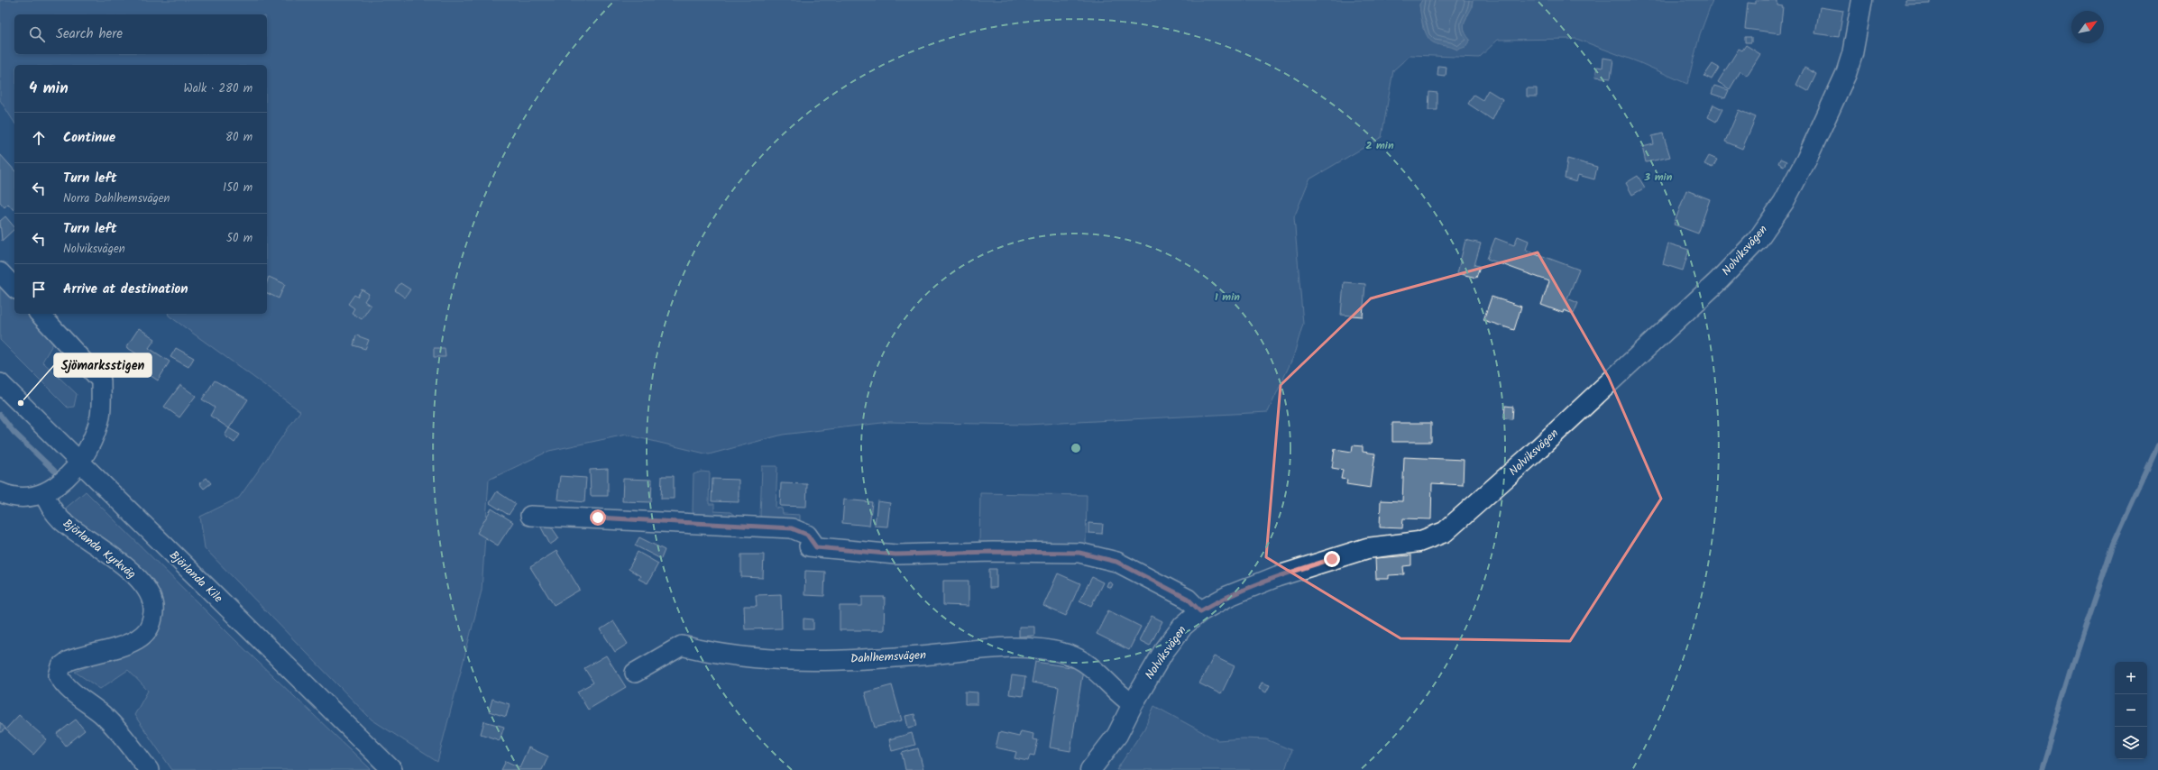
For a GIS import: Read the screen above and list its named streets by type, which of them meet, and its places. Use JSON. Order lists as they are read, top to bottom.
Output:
{
  "streets": {
    "street": [
      "Nolviksvägen",
      "Björlanda Kyrkväg",
      "Björlanda Kile",
      "Dahlhemsvägen"
    ]
  },
  "crossings": [
    ["Nolviksvägen", "Dahlhemsvägen"]
  ],
  "places": ["Sjömarksstigen"],
  "north": "top right",
  "page": {
    "search": "Search here",
    "heading": ["4 min", "Walk · 280 m"],
    "list": [
      ["Continue", "80 m"],
      ["Turn left", "Norra Dahlhemsvägen", "150 m"],
      ["Turn left", "Nolviksvägen", "50 m"],
      "Arrive at destination"
    ],
    "map_buttons": ["+", "−"]
  },
  "rings": ["2 min", "3 min", "1 min"]
}
